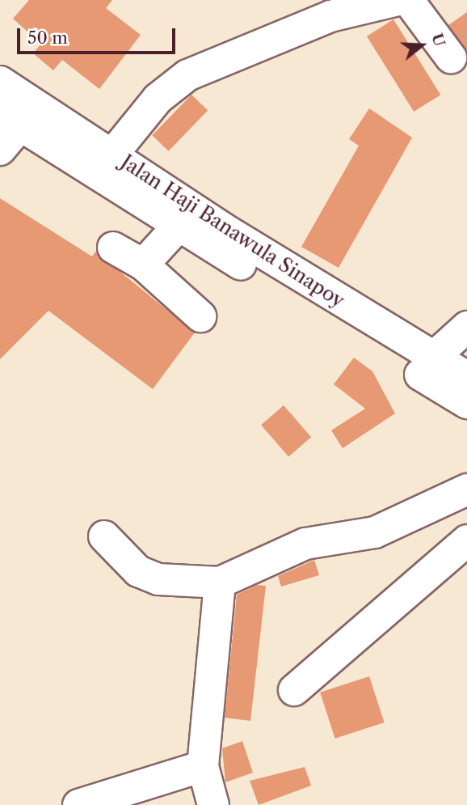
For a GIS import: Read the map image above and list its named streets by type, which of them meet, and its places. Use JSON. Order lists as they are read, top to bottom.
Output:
{
  "streets": {
    "main road": ["Jalan Haji Banawula Sinapoy"]
  },
  "scale_bar": "50 m",
  "north": "right"
}
